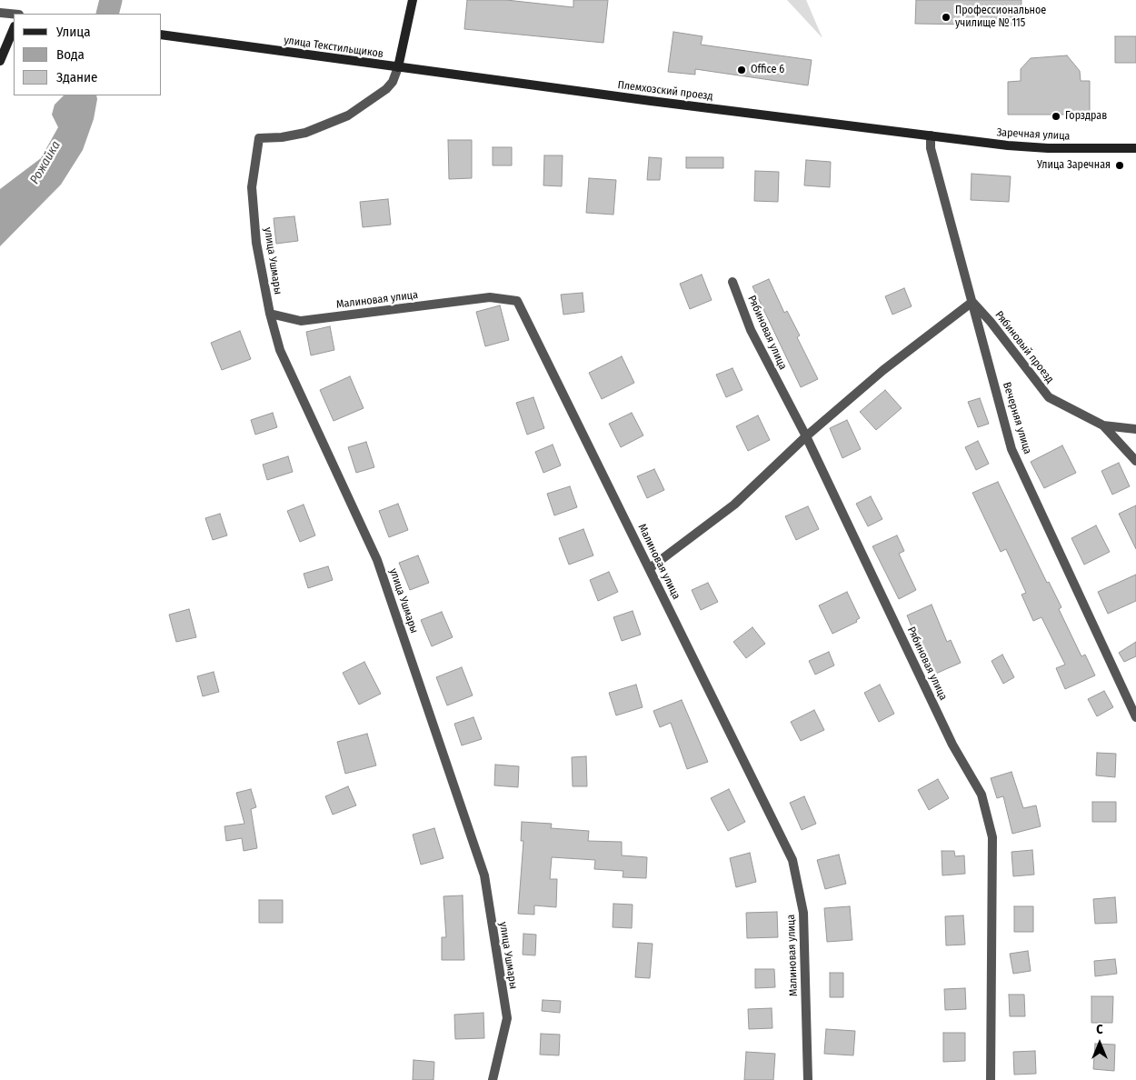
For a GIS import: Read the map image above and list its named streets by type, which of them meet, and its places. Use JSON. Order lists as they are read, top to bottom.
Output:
{
  "streets": {
    "main road": ["улица Текстильщиков", "Племхозский проезд", "Заречная улица"],
    "street": [
      "улица Ушмары",
      "Малиновая улица",
      "Рябиновая улица",
      "Рябиновый проезд",
      "Вечерняя улица"
    ]
  },
  "crossings": [
    ["улица Текстильщиков", "Племхозский проезд"],
    ["улица Текстильщиков", "улица Ушмары"],
    ["Племхозский проезд", "Заречная улица"],
    ["Племхозский проезд", "улица Ушмары"],
    ["Племхозский проезд", "Вечерняя улица"],
    ["Заречная улица", "Вечерняя улица"],
    ["улица Ушмары", "Малиновая улица"],
    ["Рябиновый проезд", "Вечерняя улица"]
  ],
  "water": ["Рожайка"],
  "places": [
    "Профессиональное училище № 115",
    "Office 6",
    "Горздрав",
    "Улица Заречная"
  ],
  "legend": ["Улица", "Вода", "Здание"],
  "north": "top"
}
